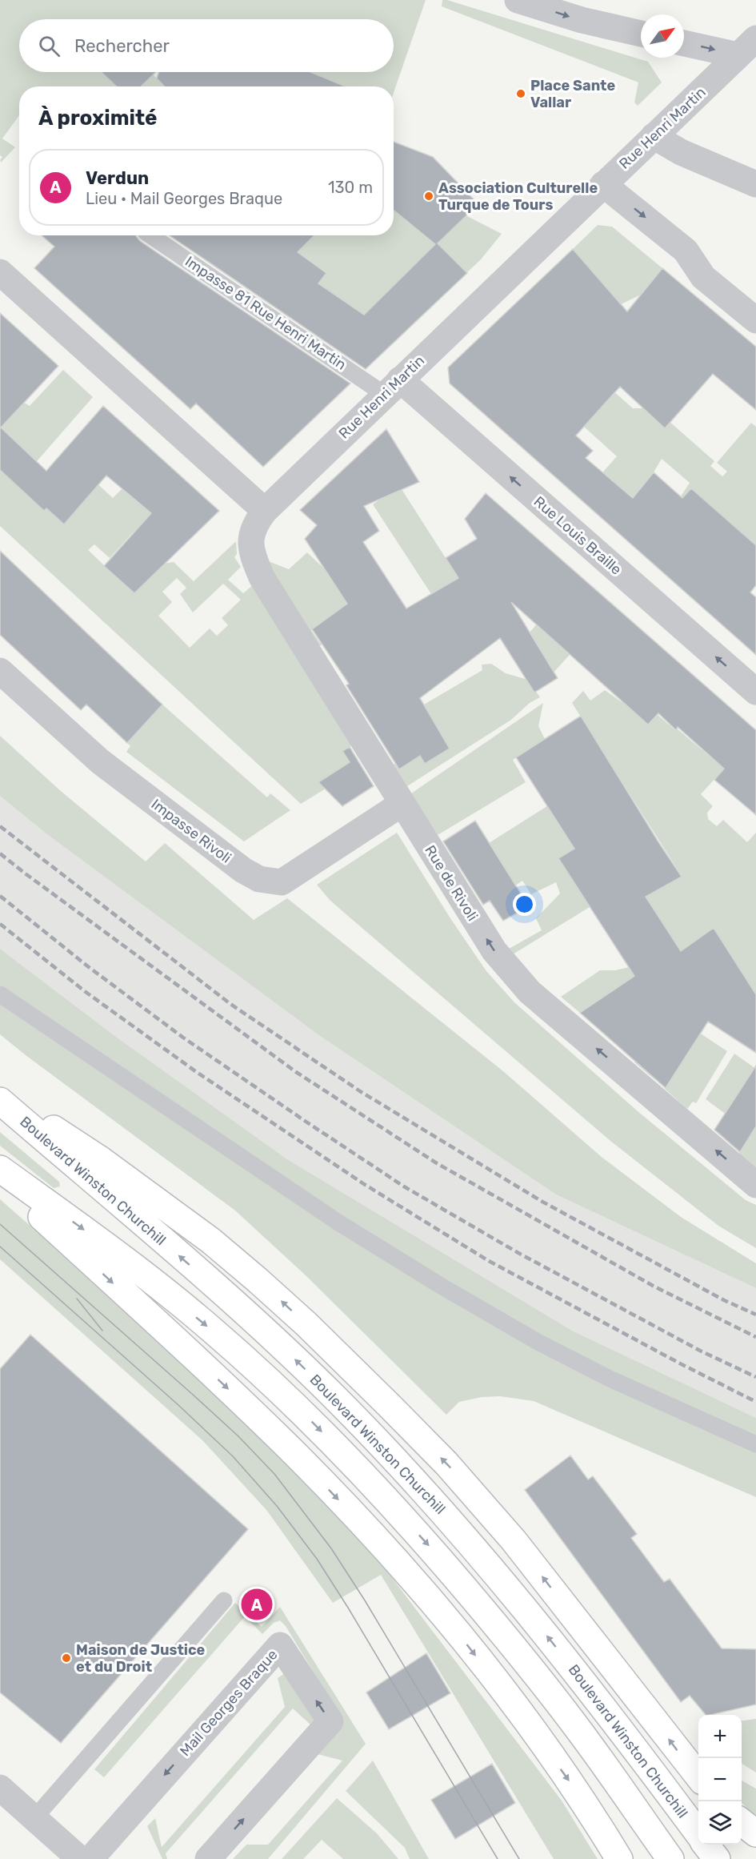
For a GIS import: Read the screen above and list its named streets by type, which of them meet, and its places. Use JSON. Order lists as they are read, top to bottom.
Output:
{
  "streets": {
    "main road": ["Boulevard Winston Churchill"],
    "street": [
      "Rue Henri Martin",
      "Rue Louis Braille",
      "Impasse Rivoli",
      "Rue de Rivoli",
      "Mail Georges Braque"
    ],
    "lane": ["Impasse 81 Rue Henri Martin"]
  },
  "crossings": [
    ["Rue Henri Martin", "Impasse 81 Rue Henri Martin"],
    ["Rue Henri Martin", "Rue Louis Braille"],
    ["Rue Henri Martin", "Rue de Rivoli"],
    ["Impasse 81 Rue Henri Martin", "Rue Louis Braille"],
    ["Impasse Rivoli", "Rue de Rivoli"]
  ],
  "one_way": ["Rue Louis Braille", "Rue de Rivoli"],
  "places": ["Place Sante Vallar", "Association Culturelle Turque de Tours", "Maison de Justice et du Droit"],
  "north": "top right",
  "page": {
    "search": "Rechercher",
    "heading": "À proximité",
    "list": [
      {
        "mark": "A",
        "name": "Verdun",
        "note": "Lieu · Mail Georges Braque",
        "value": "130 m"
      }
    ],
    "pins": "A",
    "map_buttons": ["+", "−"]
  }
}
